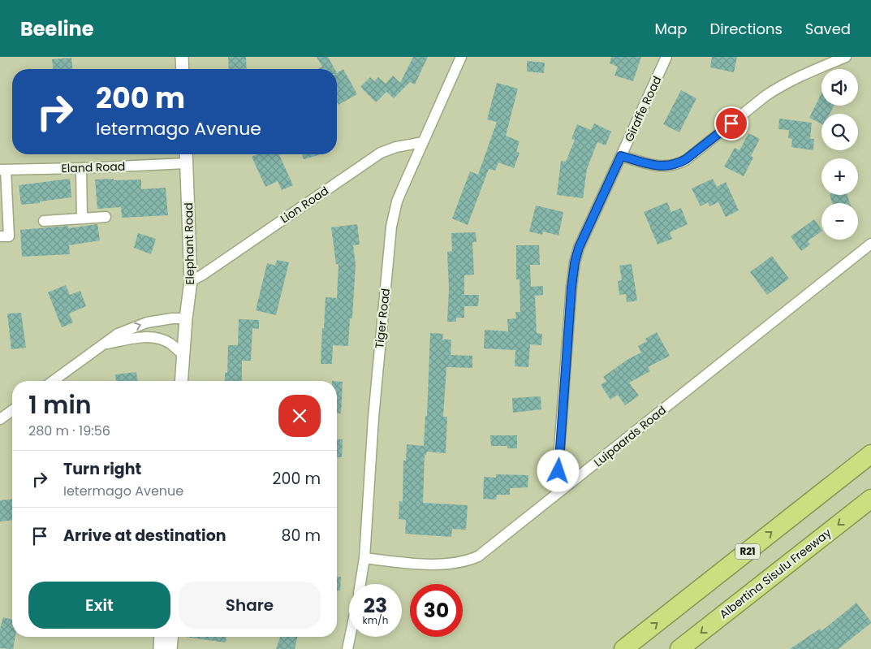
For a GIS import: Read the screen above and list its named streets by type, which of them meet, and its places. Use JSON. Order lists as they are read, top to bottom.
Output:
{
  "streets": {
    "highway": ["R21", "Albertina Sisulu Freeway"],
    "street": [
      "Giraffe Road",
      "Eland Road",
      "Lion Road",
      "Elephant Road",
      "Tiger Road",
      "Luipaards Road"
    ]
  },
  "crossings": [
    ["Giraffe Road", "Luipaards Road"],
    ["Eland Road", "Elephant Road"],
    ["Lion Road", "Elephant Road"],
    ["Lion Road", "Tiger Road"],
    ["Tiger Road", "Luipaards Road"]
  ],
  "page": {
    "header": "Beeline",
    "nav": ["Map", "Directions", "Saved"],
    "map_buttons": ["+", "−"],
    "turn": ["200 m", "Ietermago Avenue"],
    "heading": ["1 min", "280 m · 19:56"],
    "list": [
      {
        "name": "Turn right",
        "note": "Ietermago Avenue",
        "value": "200 m"
      },
      {
        "name": "Arrive at destination",
        "value": "80 m"
      }
    ],
    "buttons": ["Exit", "Share"],
    "speed": "23 km/h",
    "limit": "30"
  }
}
